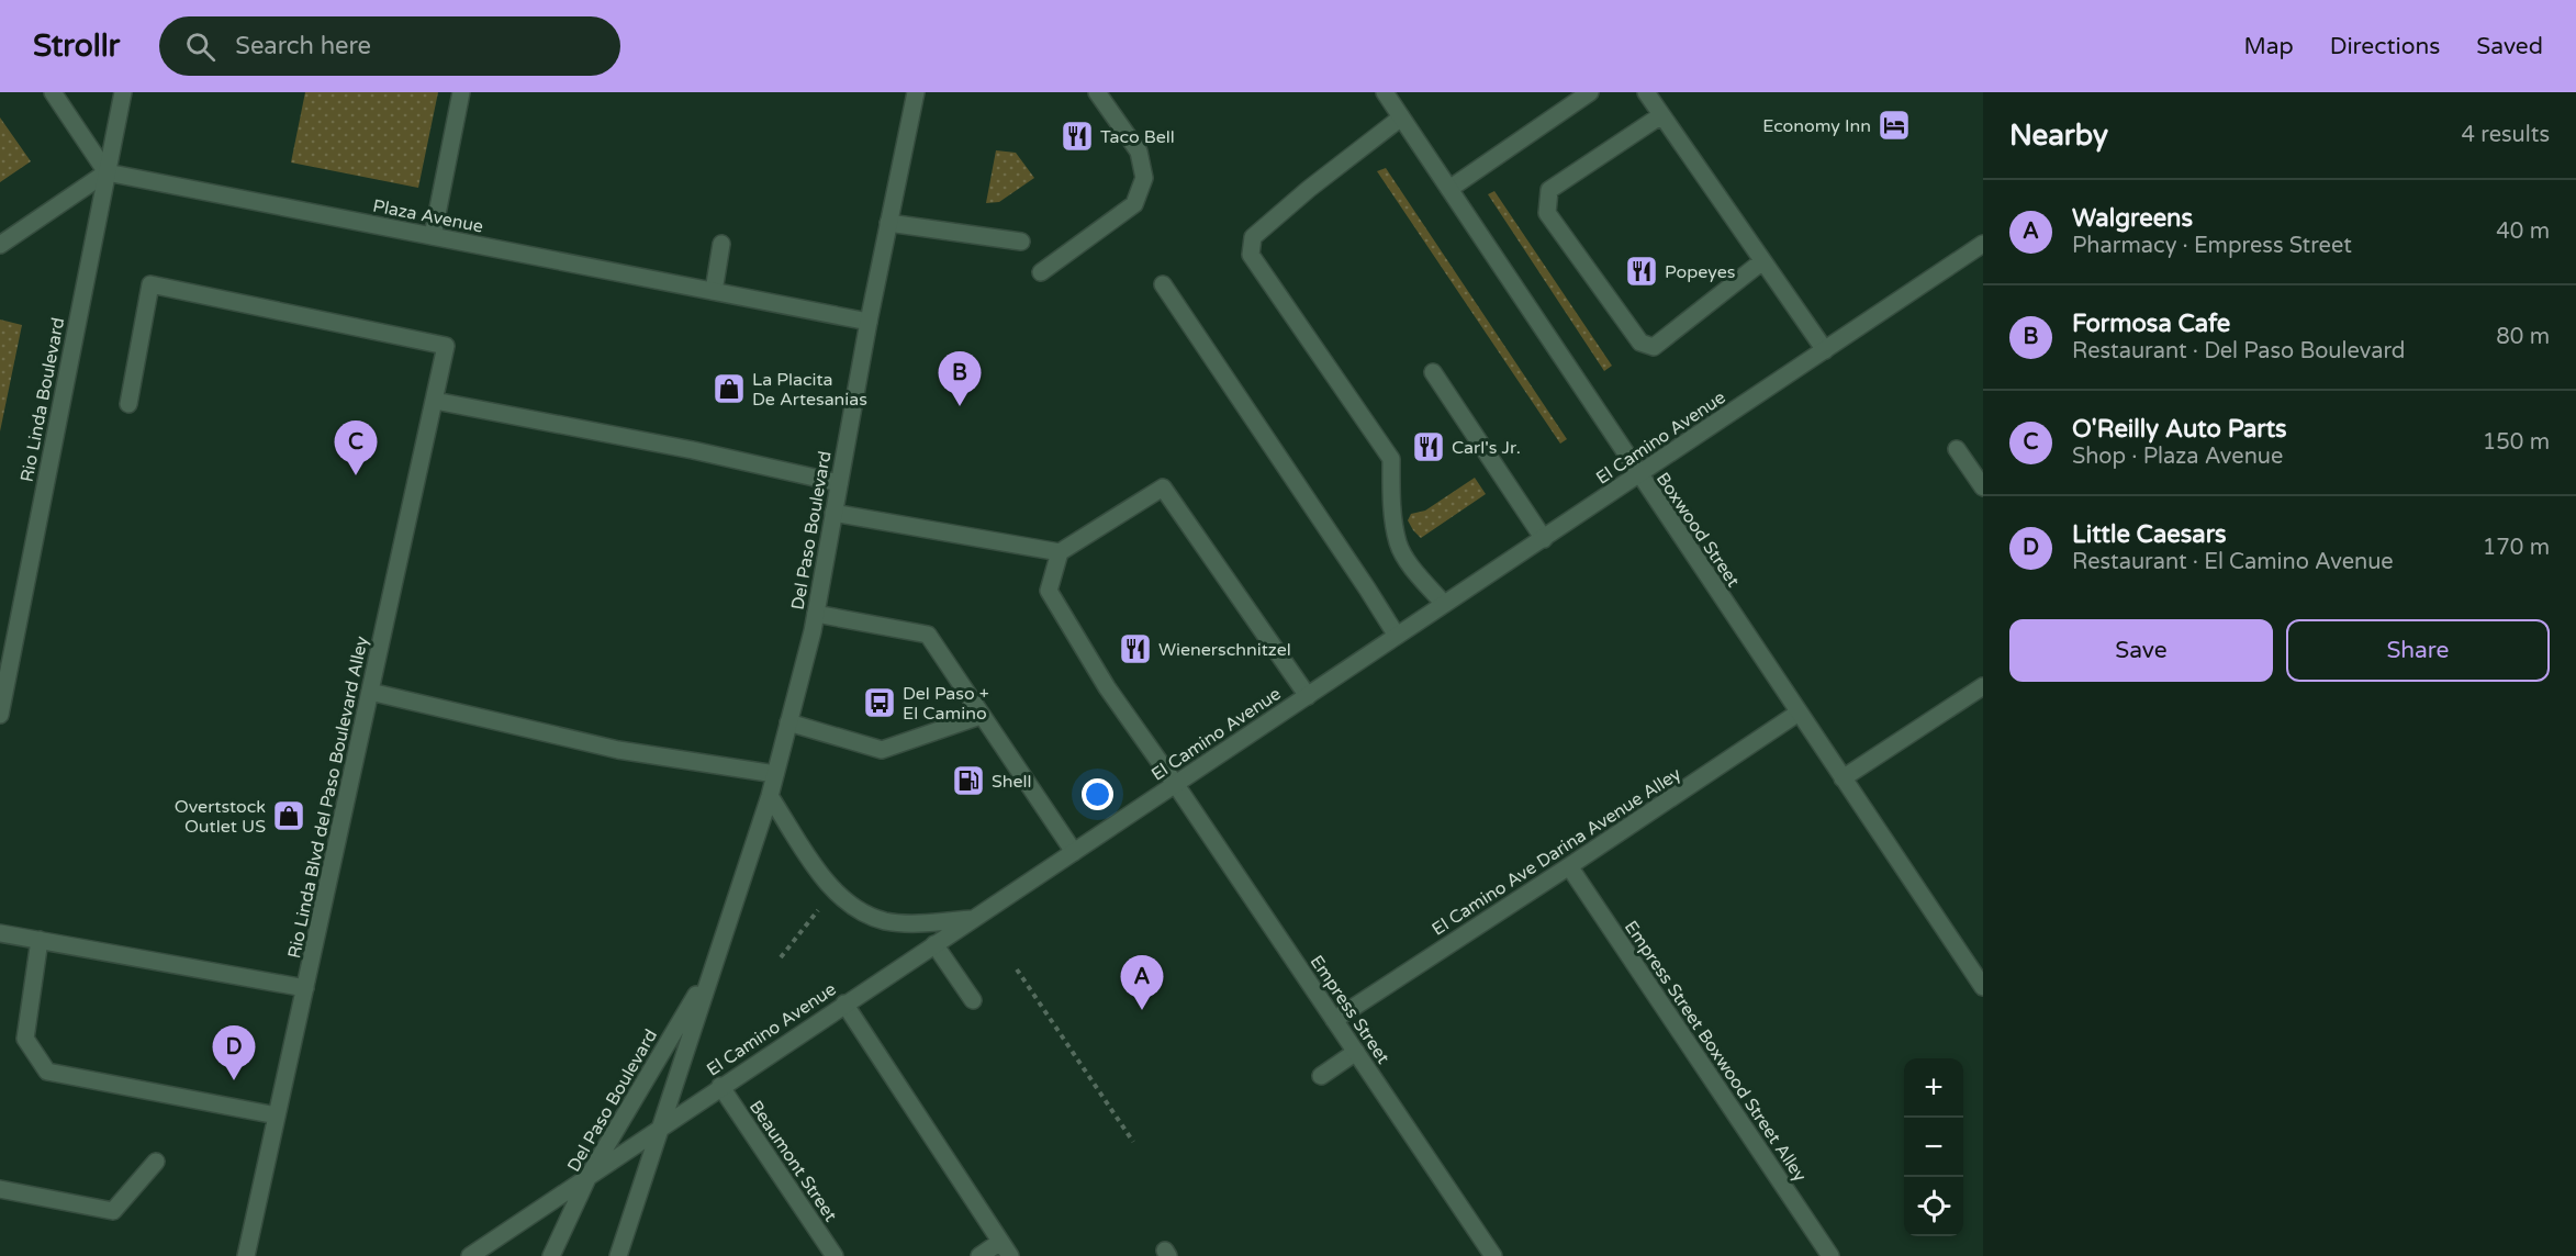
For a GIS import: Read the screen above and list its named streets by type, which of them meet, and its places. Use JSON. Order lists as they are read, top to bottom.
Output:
{
  "streets": {
    "street": [
      "Plaza Avenue",
      "Rio Linda Boulevard",
      "El Camino Avenue",
      "Boxwood Street",
      "Del Paso Boulevard",
      "Rio Linda Blvd del Paso Boulevard Alley",
      "El Camino Ave Darina Avenue Alley",
      "Empress Street",
      "Empress Street Boxwood Street Alley",
      "Beaumont Street"
    ]
  },
  "crossings": [
    ["Plaza Avenue", "Rio Linda Boulevard"],
    ["Plaza Avenue", "Del Paso Boulevard"],
    ["El Camino Avenue", "Boxwood Street"],
    ["El Camino Avenue", "Del Paso Boulevard"],
    ["El Camino Avenue", "Empress Street"],
    ["El Camino Avenue", "Beaumont Street"],
    ["Boxwood Street", "El Camino Ave Darina Avenue Alley"],
    ["El Camino Ave Darina Avenue Alley", "Empress Street"],
    ["El Camino Ave Darina Avenue Alley", "Empress Street Boxwood Street Alley"]
  ],
  "places": {
    "hotel": ["Economy Inn"],
    "restaurant": [
      "Taco Bell",
      "Popeyes",
      "Carl's Jr.",
      "Wienerschnitzel"
    ],
    "shop": ["La Placita De Artesanias", "Overtstock Outlet US"],
    "bus stop": ["Del Paso + El Camino"],
    "fuel station": ["Shell"]
  },
  "page": {
    "header": "Strollr",
    "search": "Search here",
    "nav": ["Map", "Directions", "Saved"],
    "heading": ["Nearby", "4 results"],
    "list": [
      {
        "mark": "A",
        "name": "Walgreens",
        "note": "Pharmacy · Empress Street",
        "value": "40 m"
      },
      {
        "mark": "B",
        "name": "Formosa Cafe",
        "note": "Restaurant · Del Paso Boulevard",
        "value": "80 m"
      },
      {
        "mark": "C",
        "name": "O'Reilly Auto Parts",
        "note": "Shop · Plaza Avenue",
        "value": "150 m"
      },
      {
        "mark": "D",
        "name": "Little Caesars",
        "note": "Restaurant · El Camino Avenue",
        "value": "170 m"
      }
    ],
    "pins": [
      "B",
      "C",
      "A",
      "D"
    ],
    "buttons": ["Save", "Share"],
    "map_buttons": ["+", "−"]
  }
}
